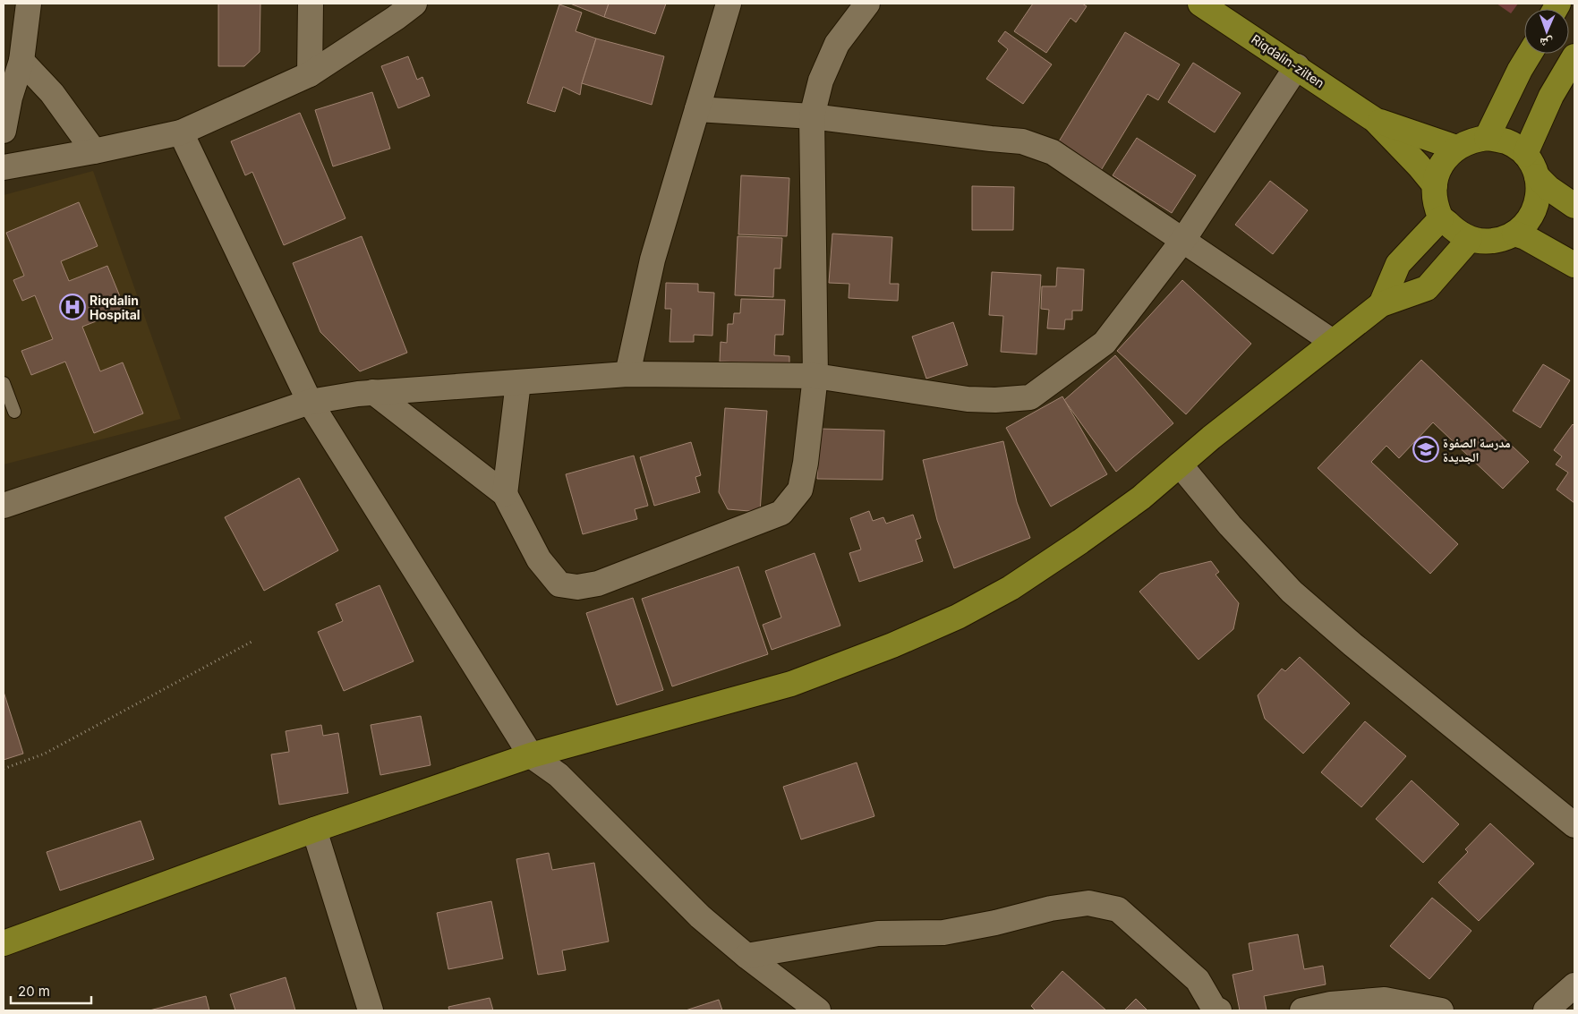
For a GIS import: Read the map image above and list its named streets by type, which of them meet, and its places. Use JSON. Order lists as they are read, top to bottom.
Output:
{
  "streets": {
    "main road": ["Riqdalin-zilten"]
  },
  "places": {
    "hospital": ["Riqdalin Hospital"],
    "school or university": ["مدرسة الصفوة الجديدة"]
  },
  "scale_bar": "20 m",
  "north": "bottom"
}
